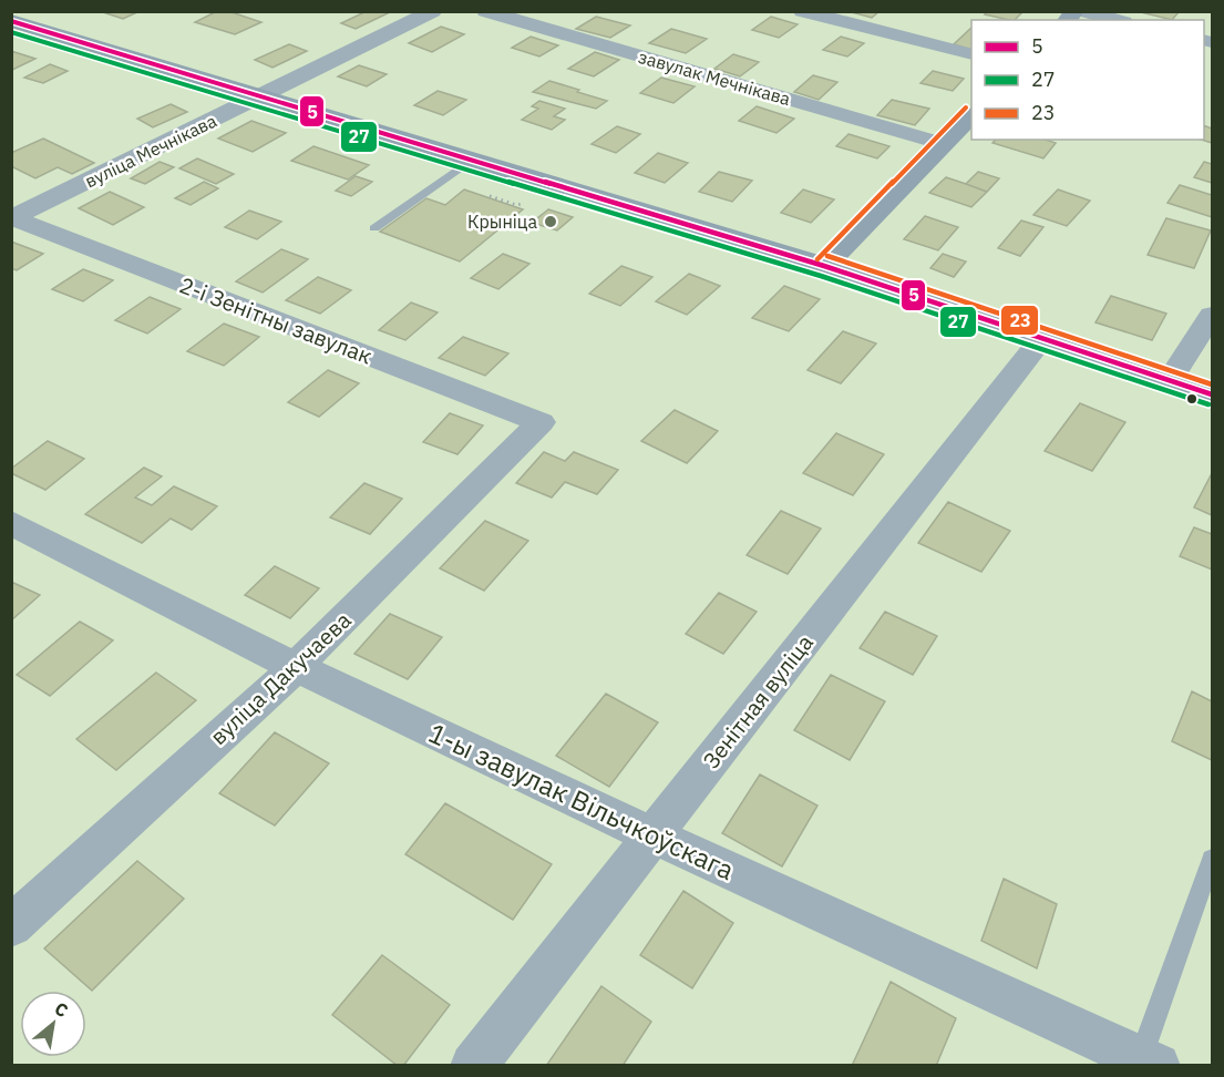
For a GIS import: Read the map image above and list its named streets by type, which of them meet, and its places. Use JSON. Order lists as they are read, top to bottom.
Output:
{
  "streets": {
    "street": [
      "завулак Мечнікава",
      "вуліца Мечнікава",
      "2-і Зенітны завулак",
      "вуліца Дакучаева",
      "Зенітная вуліца",
      "1-ы завулак Вільчкоўскага"
    ]
  },
  "crossings": [
    ["вуліца Мечнікава", "2-і Зенітны завулак"],
    ["2-і Зенітны завулак", "вуліца Дакучаева"],
    ["вуліца Дакучаева", "1-ы завулак Вільчкоўскага"],
    ["Зенітная вуліца", "1-ы завулак Вільчкоўскага"]
  ],
  "places": ["Крыніца"],
  "lines": ["transit line 5", "transit line 27", "transit line 23"],
  "legend": ["5", "27", "23"],
  "north": "top right"
}
